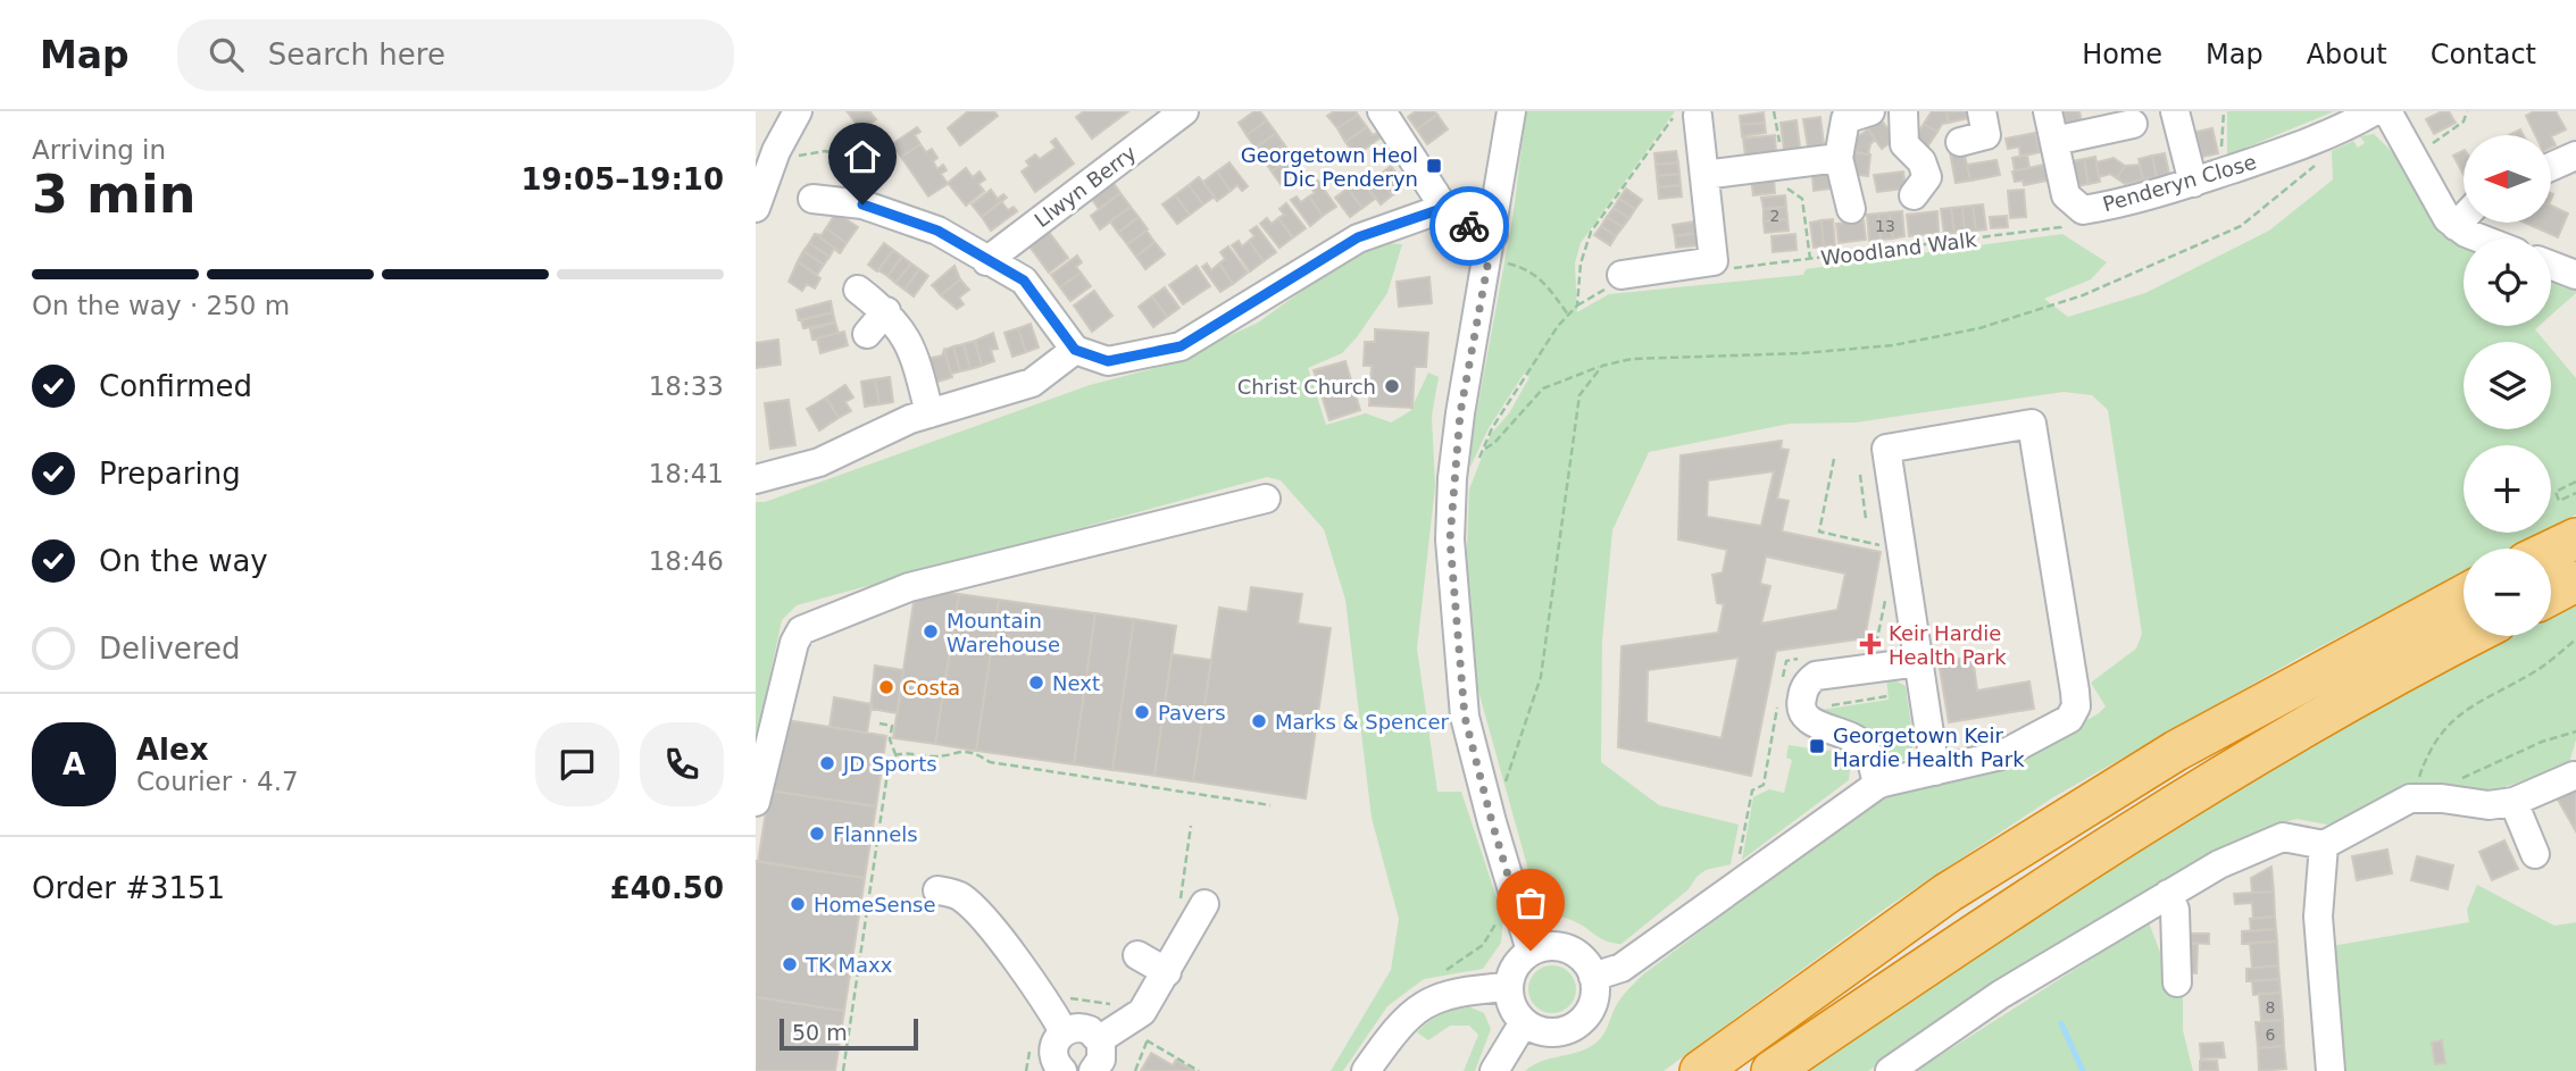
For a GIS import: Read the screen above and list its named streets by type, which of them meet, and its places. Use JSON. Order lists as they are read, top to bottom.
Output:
{
  "streets": {
    "street": ["Penderyn Close", "Llwyn Berry"],
    "path": ["Woodland Walk"]
  },
  "crossings": [
    ["Penderyn Close", "Woodland Walk"]
  ],
  "places": {
    "transit": ["Georgetown Heol Dic Penderyn", "Georgetown Keir Hardie Health Park"],
    "other": [
      "Christ Church",
      "Mountain Warehouse",
      "Next",
      "Costa",
      "Pavers",
      "Marks & Spencer",
      "JD Sports",
      "Flannels",
      "HomeSense",
      "TK Maxx"
    ],
    "health": ["Keir Hardie Health Park"]
  },
  "house_numbers": [
    "2",
    "13",
    "8",
    "6"
  ],
  "scale_bar": "50 m",
  "north": "left",
  "page": {
    "header": "Map",
    "search": "Search here",
    "nav": [
      "Home",
      "Map",
      "About",
      "Contact"
    ],
    "heading": ["3 min", "Arriving in", "19:05–19:10"],
    "panel": [
      "Alex",
      "Courier · 4.7",
      "Order #3151",
      "£40.50"
    ],
    "map_buttons": ["+", "−"],
    "bar": "On the way · 250 m",
    "list": [
      ["Confirmed", "18:33"],
      ["Preparing", "18:41"],
      ["On the way", "18:46"],
      "Delivered"
    ],
    "round": "A",
    "scale": "50 m"
  }
}
